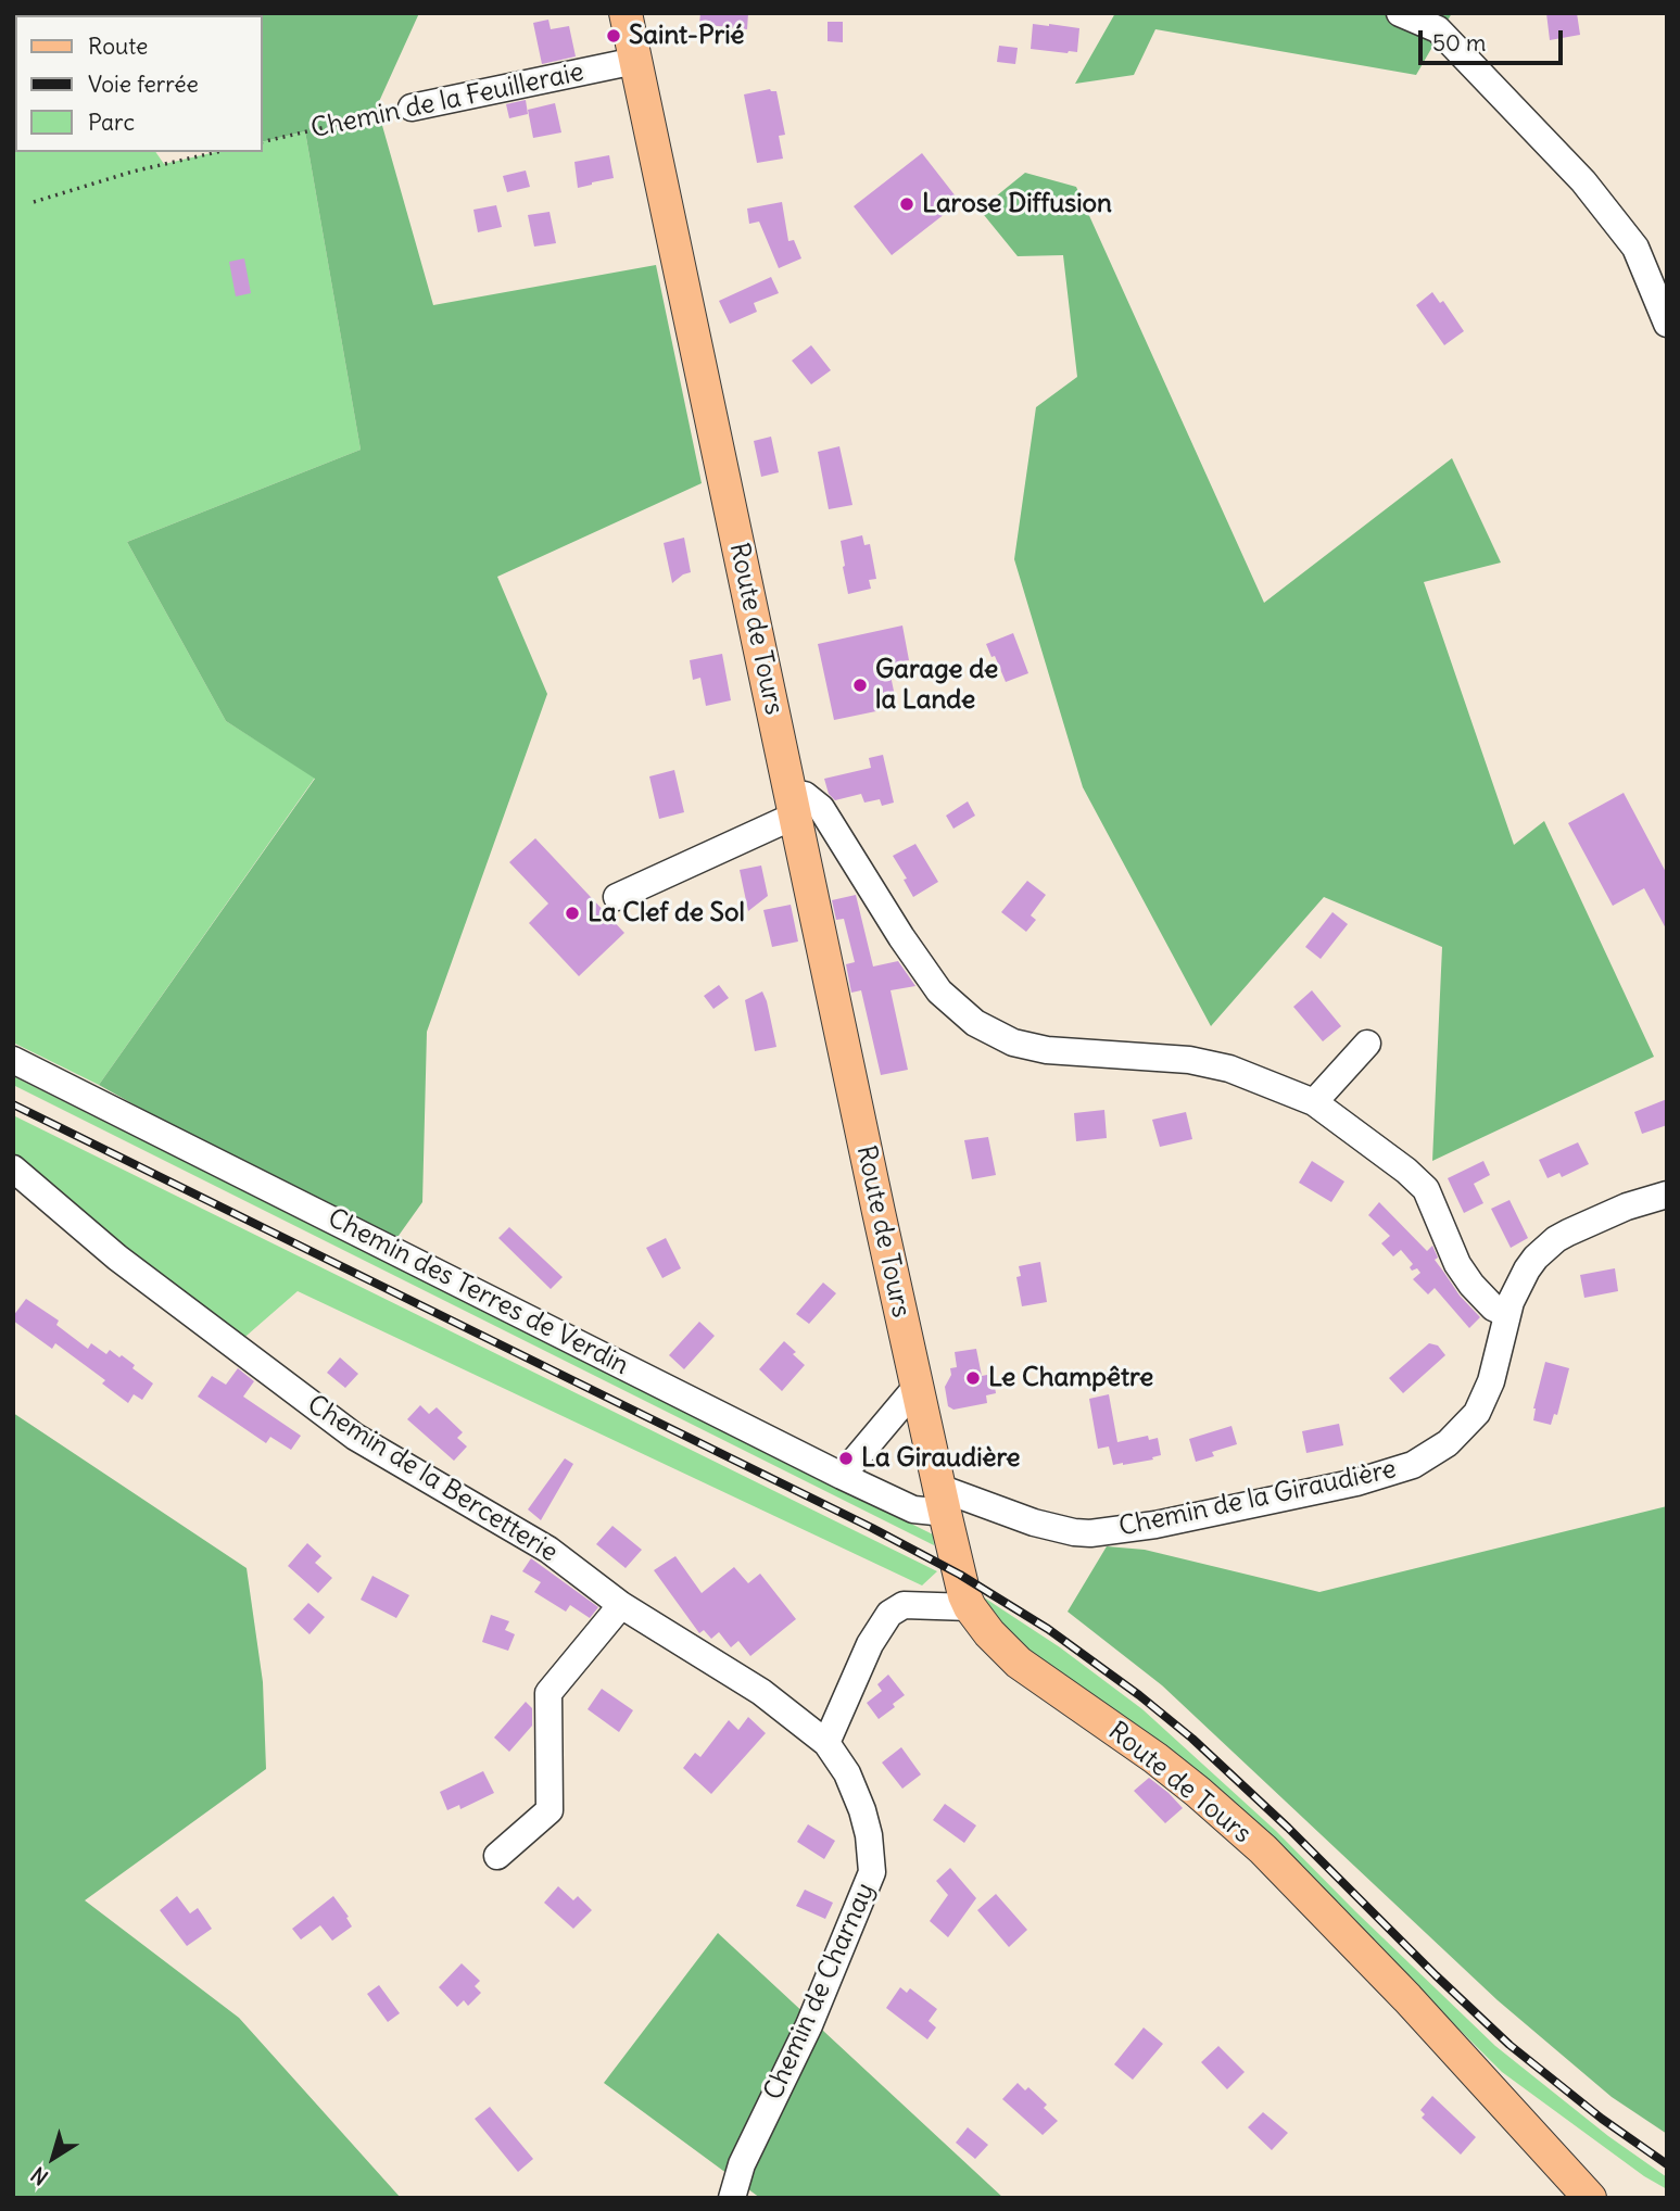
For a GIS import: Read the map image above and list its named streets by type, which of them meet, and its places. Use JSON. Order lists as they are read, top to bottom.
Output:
{
  "streets": {
    "main road": ["Route de Tours"],
    "street": [
      "Chemin de la Feuilleraie",
      "Chemin des Terres de Verdin",
      "Chemin de la Bercetterie",
      "Chemin de la Giraudière",
      "Chemin de Charnay"
    ]
  },
  "crossings": [
    ["Chemin de la Feuilleraie", "Route de Tours"],
    ["Route de Tours", "Chemin des Terres de Verdin"],
    ["Route de Tours", "Chemin de la Giraudière"],
    ["Chemin des Terres de Verdin", "Chemin de la Giraudière"],
    ["Chemin de la Bercetterie", "Chemin de Charnay"]
  ],
  "places": [
    "Saint-Prié",
    "Larose Diffusion",
    "Garage de la Lande",
    "La Clef de Sol",
    "Le Champêtre",
    "La Giraudière"
  ],
  "legend": ["Route", "Voie ferrée", "Parc"],
  "scale_bar": "50 m",
  "north": "bottom left"
}
